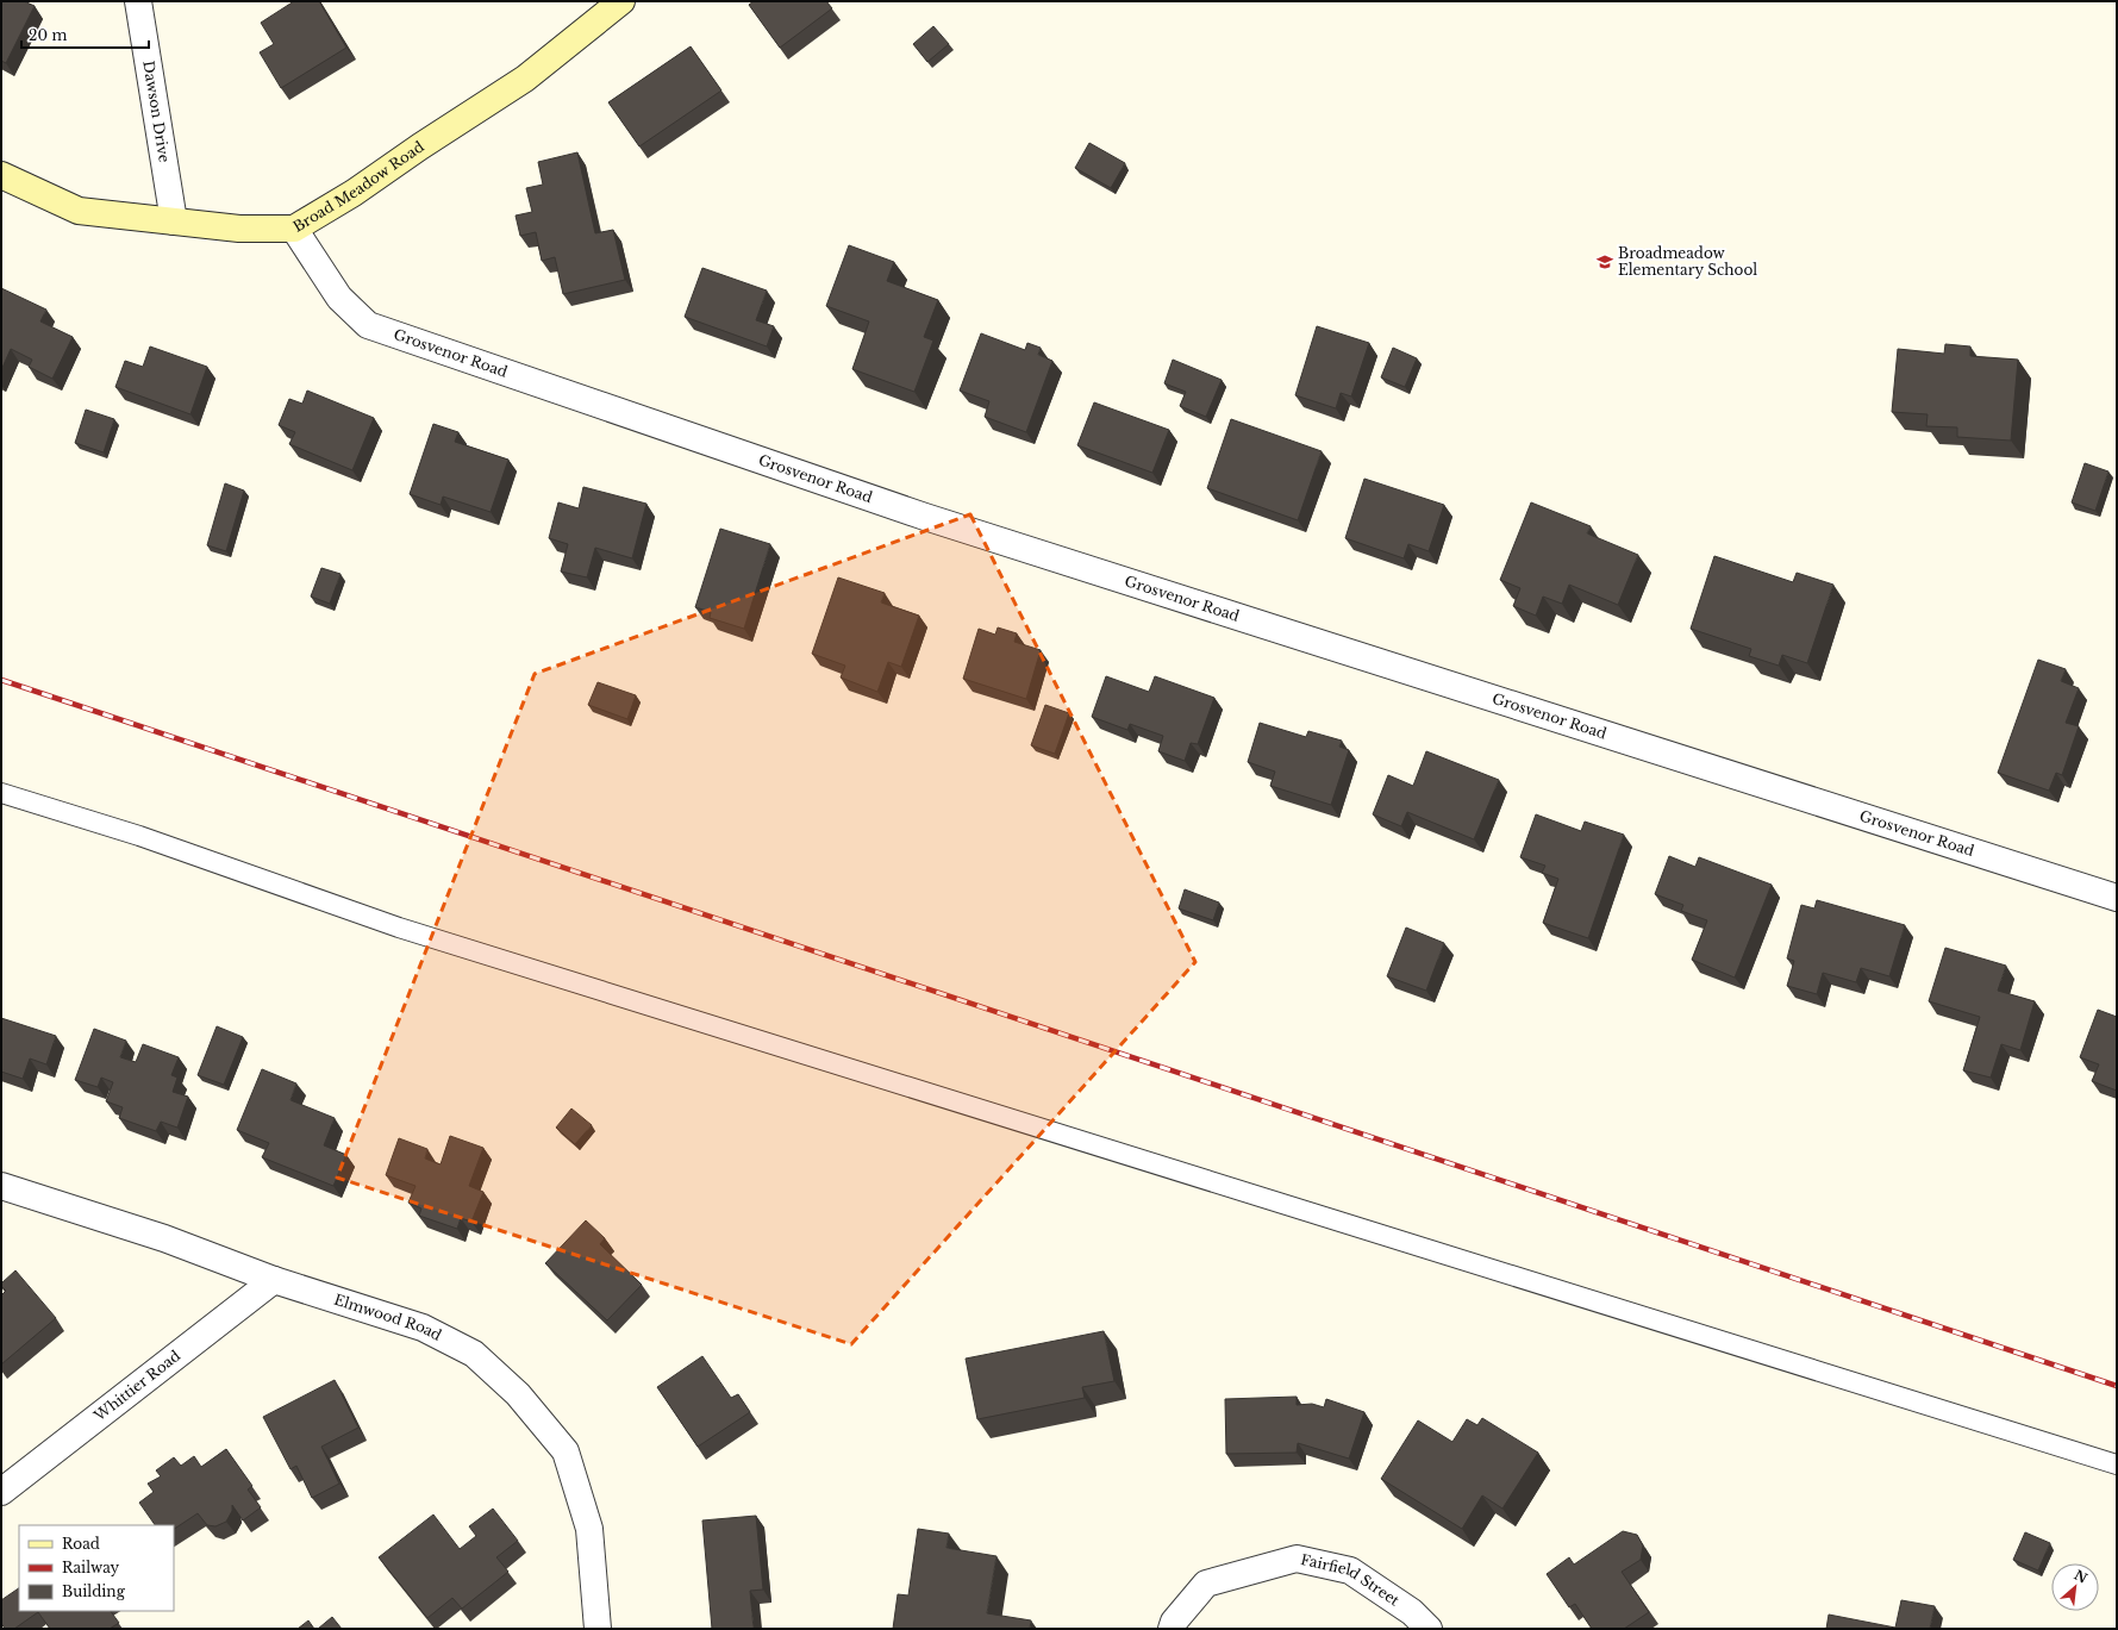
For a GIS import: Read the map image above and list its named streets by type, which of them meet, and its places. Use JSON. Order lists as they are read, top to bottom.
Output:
{
  "streets": {
    "street": [
      "Dawson Drive",
      "Broad Meadow Road",
      "Grosvenor Road",
      "Elmwood Road",
      "Whittier Road",
      "Fairfield Street"
    ]
  },
  "crossings": [
    ["Dawson Drive", "Broad Meadow Road"],
    ["Broad Meadow Road", "Grosvenor Road"],
    ["Elmwood Road", "Whittier Road"]
  ],
  "places": {
    "school or university": ["Broadmeadow Elementary School"]
  },
  "legend": ["Road", "Railway", "Building"],
  "scale_bar": "20 m",
  "north": "top right"
}
